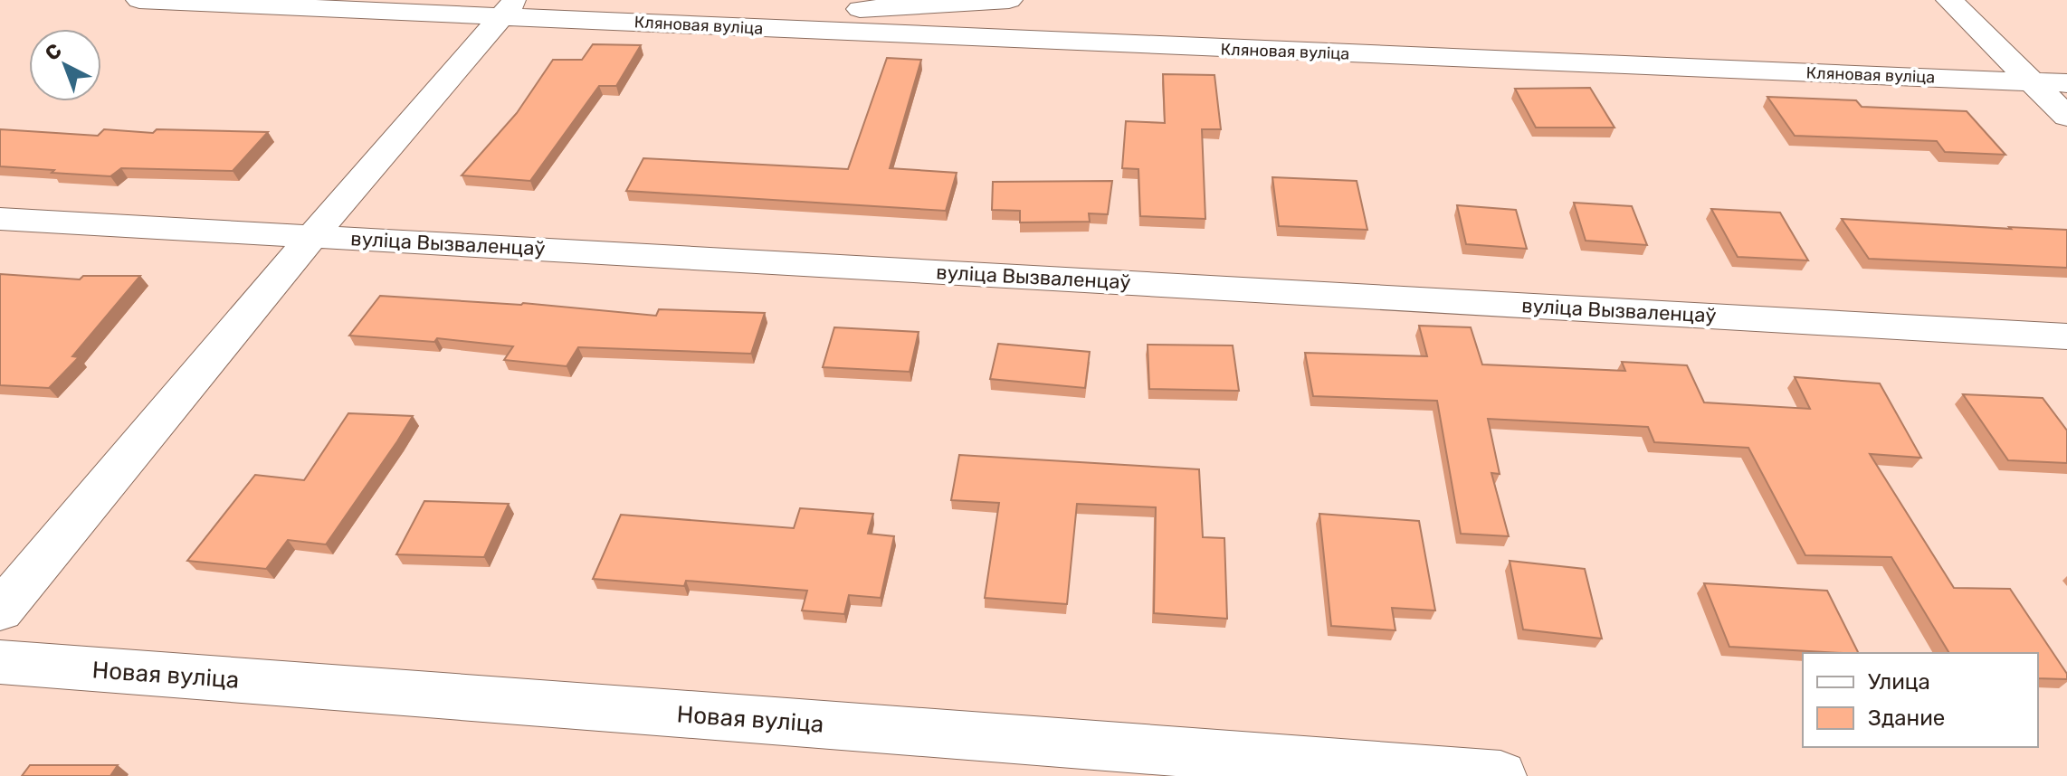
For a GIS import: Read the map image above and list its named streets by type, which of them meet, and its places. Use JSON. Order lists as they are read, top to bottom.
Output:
{
  "streets": {
    "street": ["Кляновая вуліца", "вуліца Вызваленцаў", "Новая вуліца"]
  },
  "legend": ["Улица", "Здание"],
  "north": "top left"
}
